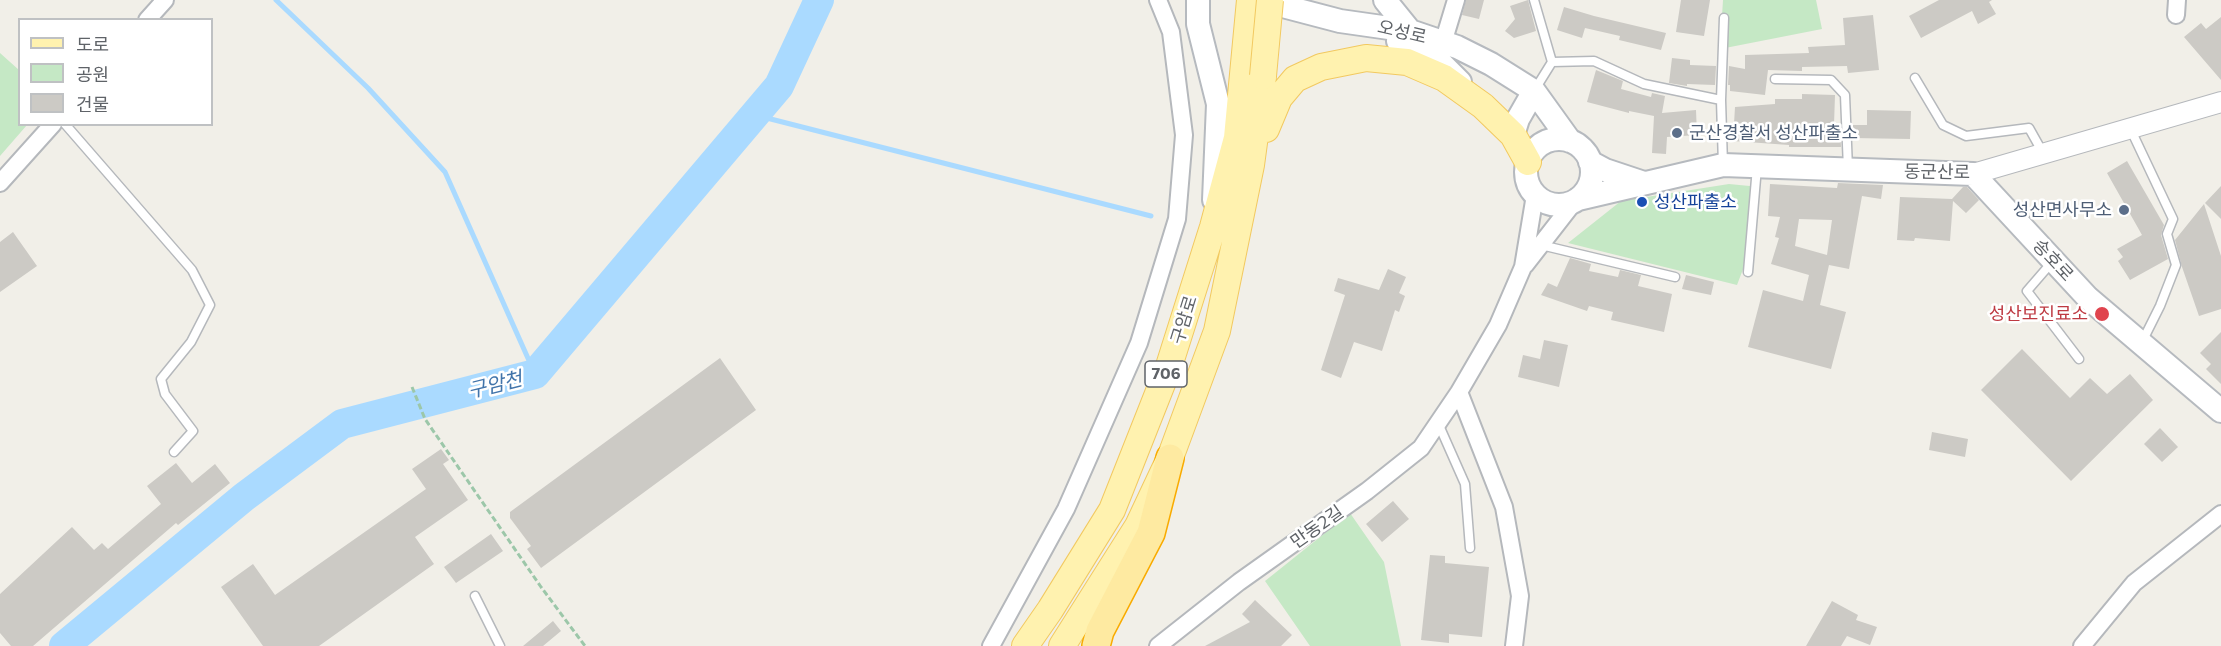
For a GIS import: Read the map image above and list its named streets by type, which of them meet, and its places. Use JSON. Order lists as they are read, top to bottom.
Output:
{
  "streets": {
    "main road": [
      "오성로",
      "동군산로",
      "송호로",
      "구암로",
      "706"
    ],
    "street": ["만동2길"]
  },
  "crossings": [
    ["동군산로", "송호로"]
  ],
  "water": ["구암천"],
  "places": [
    "군산경찰서 성산파출소",
    "성산파출소",
    "성산면사무소",
    "성산보진료소"
  ],
  "legend": ["도로", "공원", "건물"]
}
